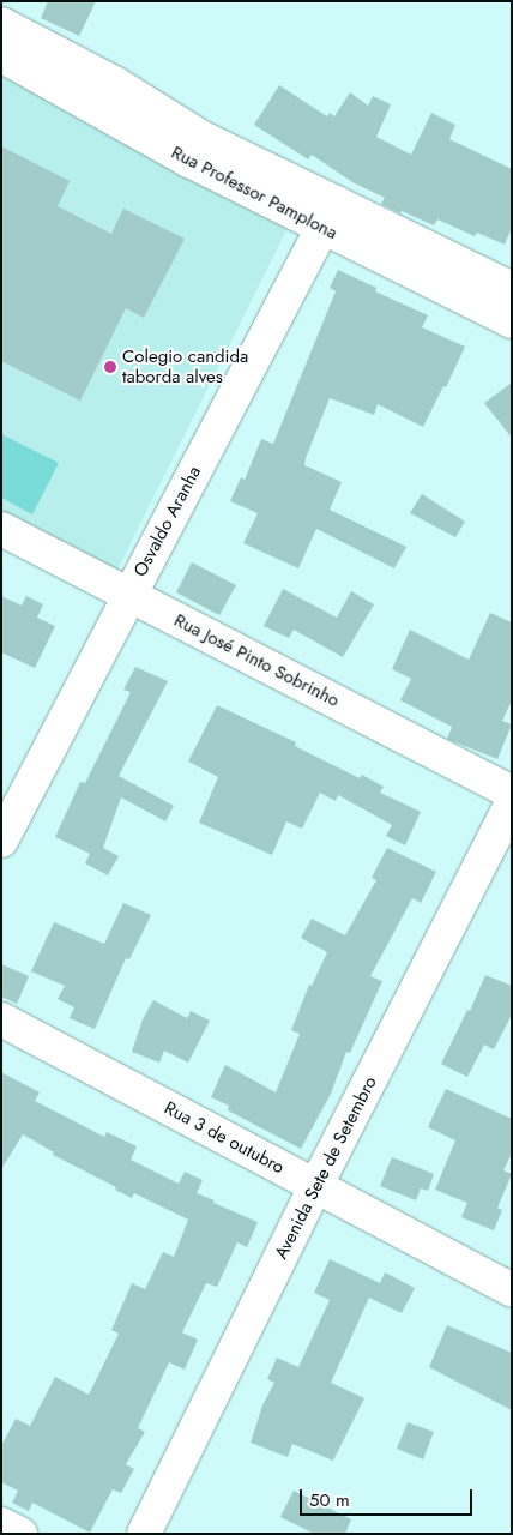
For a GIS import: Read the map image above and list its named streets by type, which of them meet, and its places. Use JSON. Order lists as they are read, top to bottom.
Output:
{
  "streets": {
    "street": [
      "Rua Professor Pamplona",
      "Osvaldo Aranha",
      "Rua José Pinto Sobrinho",
      "Rua 3 de outubro",
      "Avenida Sete de Setembro"
    ]
  },
  "crossings": [
    ["Rua Professor Pamplona", "Osvaldo Aranha"],
    ["Osvaldo Aranha", "Rua José Pinto Sobrinho"],
    ["Rua 3 de outubro", "Avenida Sete de Setembro"]
  ],
  "places": ["Colegio candida taborda alves"],
  "scale_bar": "50 m"
}
